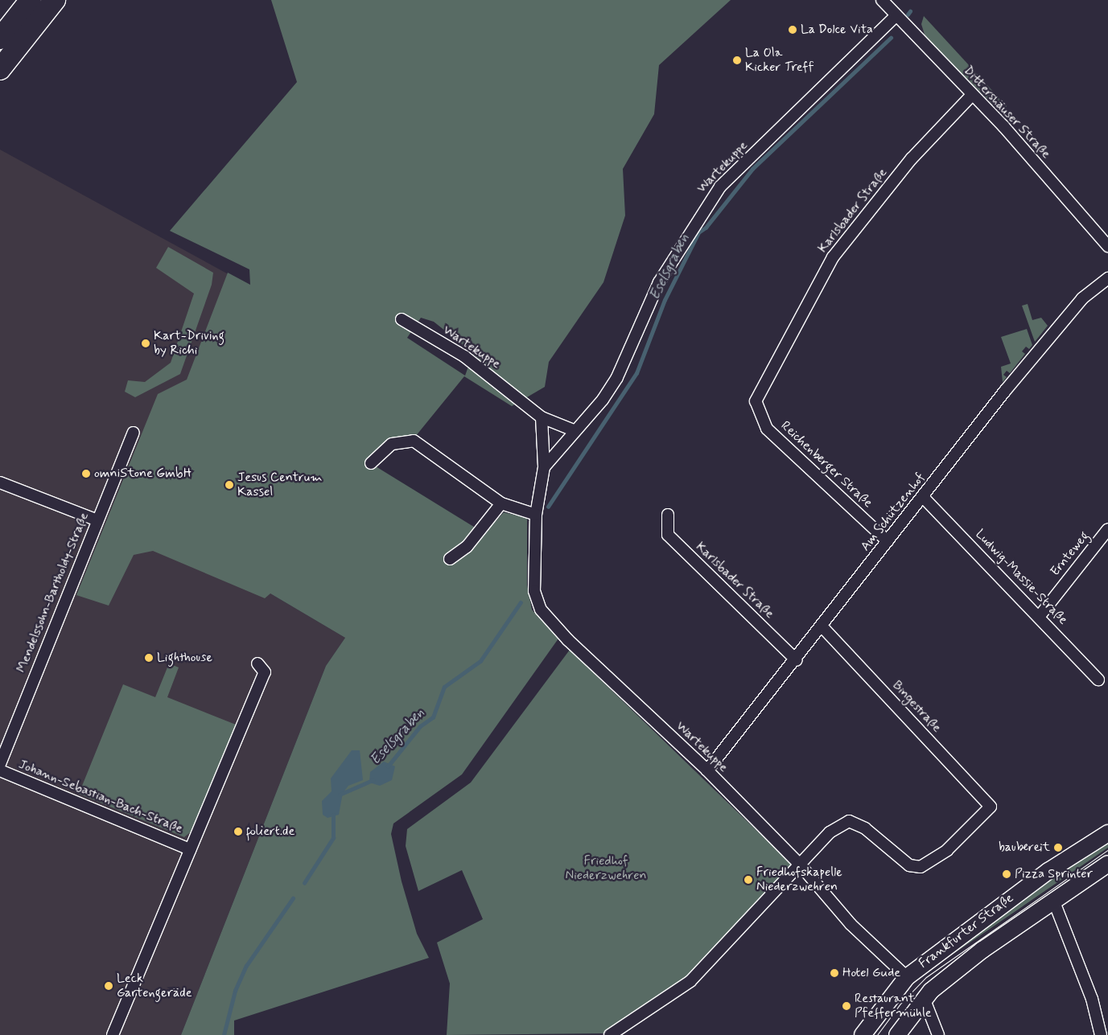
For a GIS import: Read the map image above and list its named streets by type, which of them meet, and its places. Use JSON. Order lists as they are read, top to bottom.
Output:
{
  "streets": {
    "main road": ["Frankfurter Straße"],
    "street": [
      "Dittershäuser Straße",
      "Wartekuppe",
      "Karlsbader Straße",
      "Reichenberger Straße",
      "Am Schützenhof",
      "Ernteweg",
      "Ludwig-Massie-Straße",
      "Mendelssohn-Bartholdy-Straße",
      "Bingestraße",
      "Johann-Sebastian-Bach-Straße"
    ]
  },
  "crossings": [
    ["Dittershäuser Straße", "Wartekuppe"],
    ["Dittershäuser Straße", "Karlsbader Straße"],
    ["Wartekuppe", "Am Schützenhof"],
    ["Wartekuppe", "Bingestraße"],
    ["Wartekuppe", "Frankfurter Straße"],
    ["Karlsbader Straße", "Reichenberger Straße"],
    ["Karlsbader Straße", "Am Schützenhof"],
    ["Reichenberger Straße", "Am Schützenhof"],
    ["Am Schützenhof", "Ludwig-Massie-Straße"],
    ["Am Schützenhof", "Bingestraße"],
    ["Ernteweg", "Ludwig-Massie-Straße"]
  ],
  "water": ["Eselsgraben"],
  "parks": ["Friedhof Niederzwehren"],
  "places": [
    "La Dolce Vita",
    "La Ola Kicker Treff",
    "Kart-Driving by Richi",
    "omniStone GmbH",
    "Jesus Centrum Kassel",
    "Lighthouse",
    "foliert.de",
    "baubereit",
    "Pizza Sprinter",
    "Friedhofskapelle Niederzwehren",
    "Hotel Gude",
    "Leck Gartengeräde",
    "Restaurant Pfeffermühle"
  ]
}
